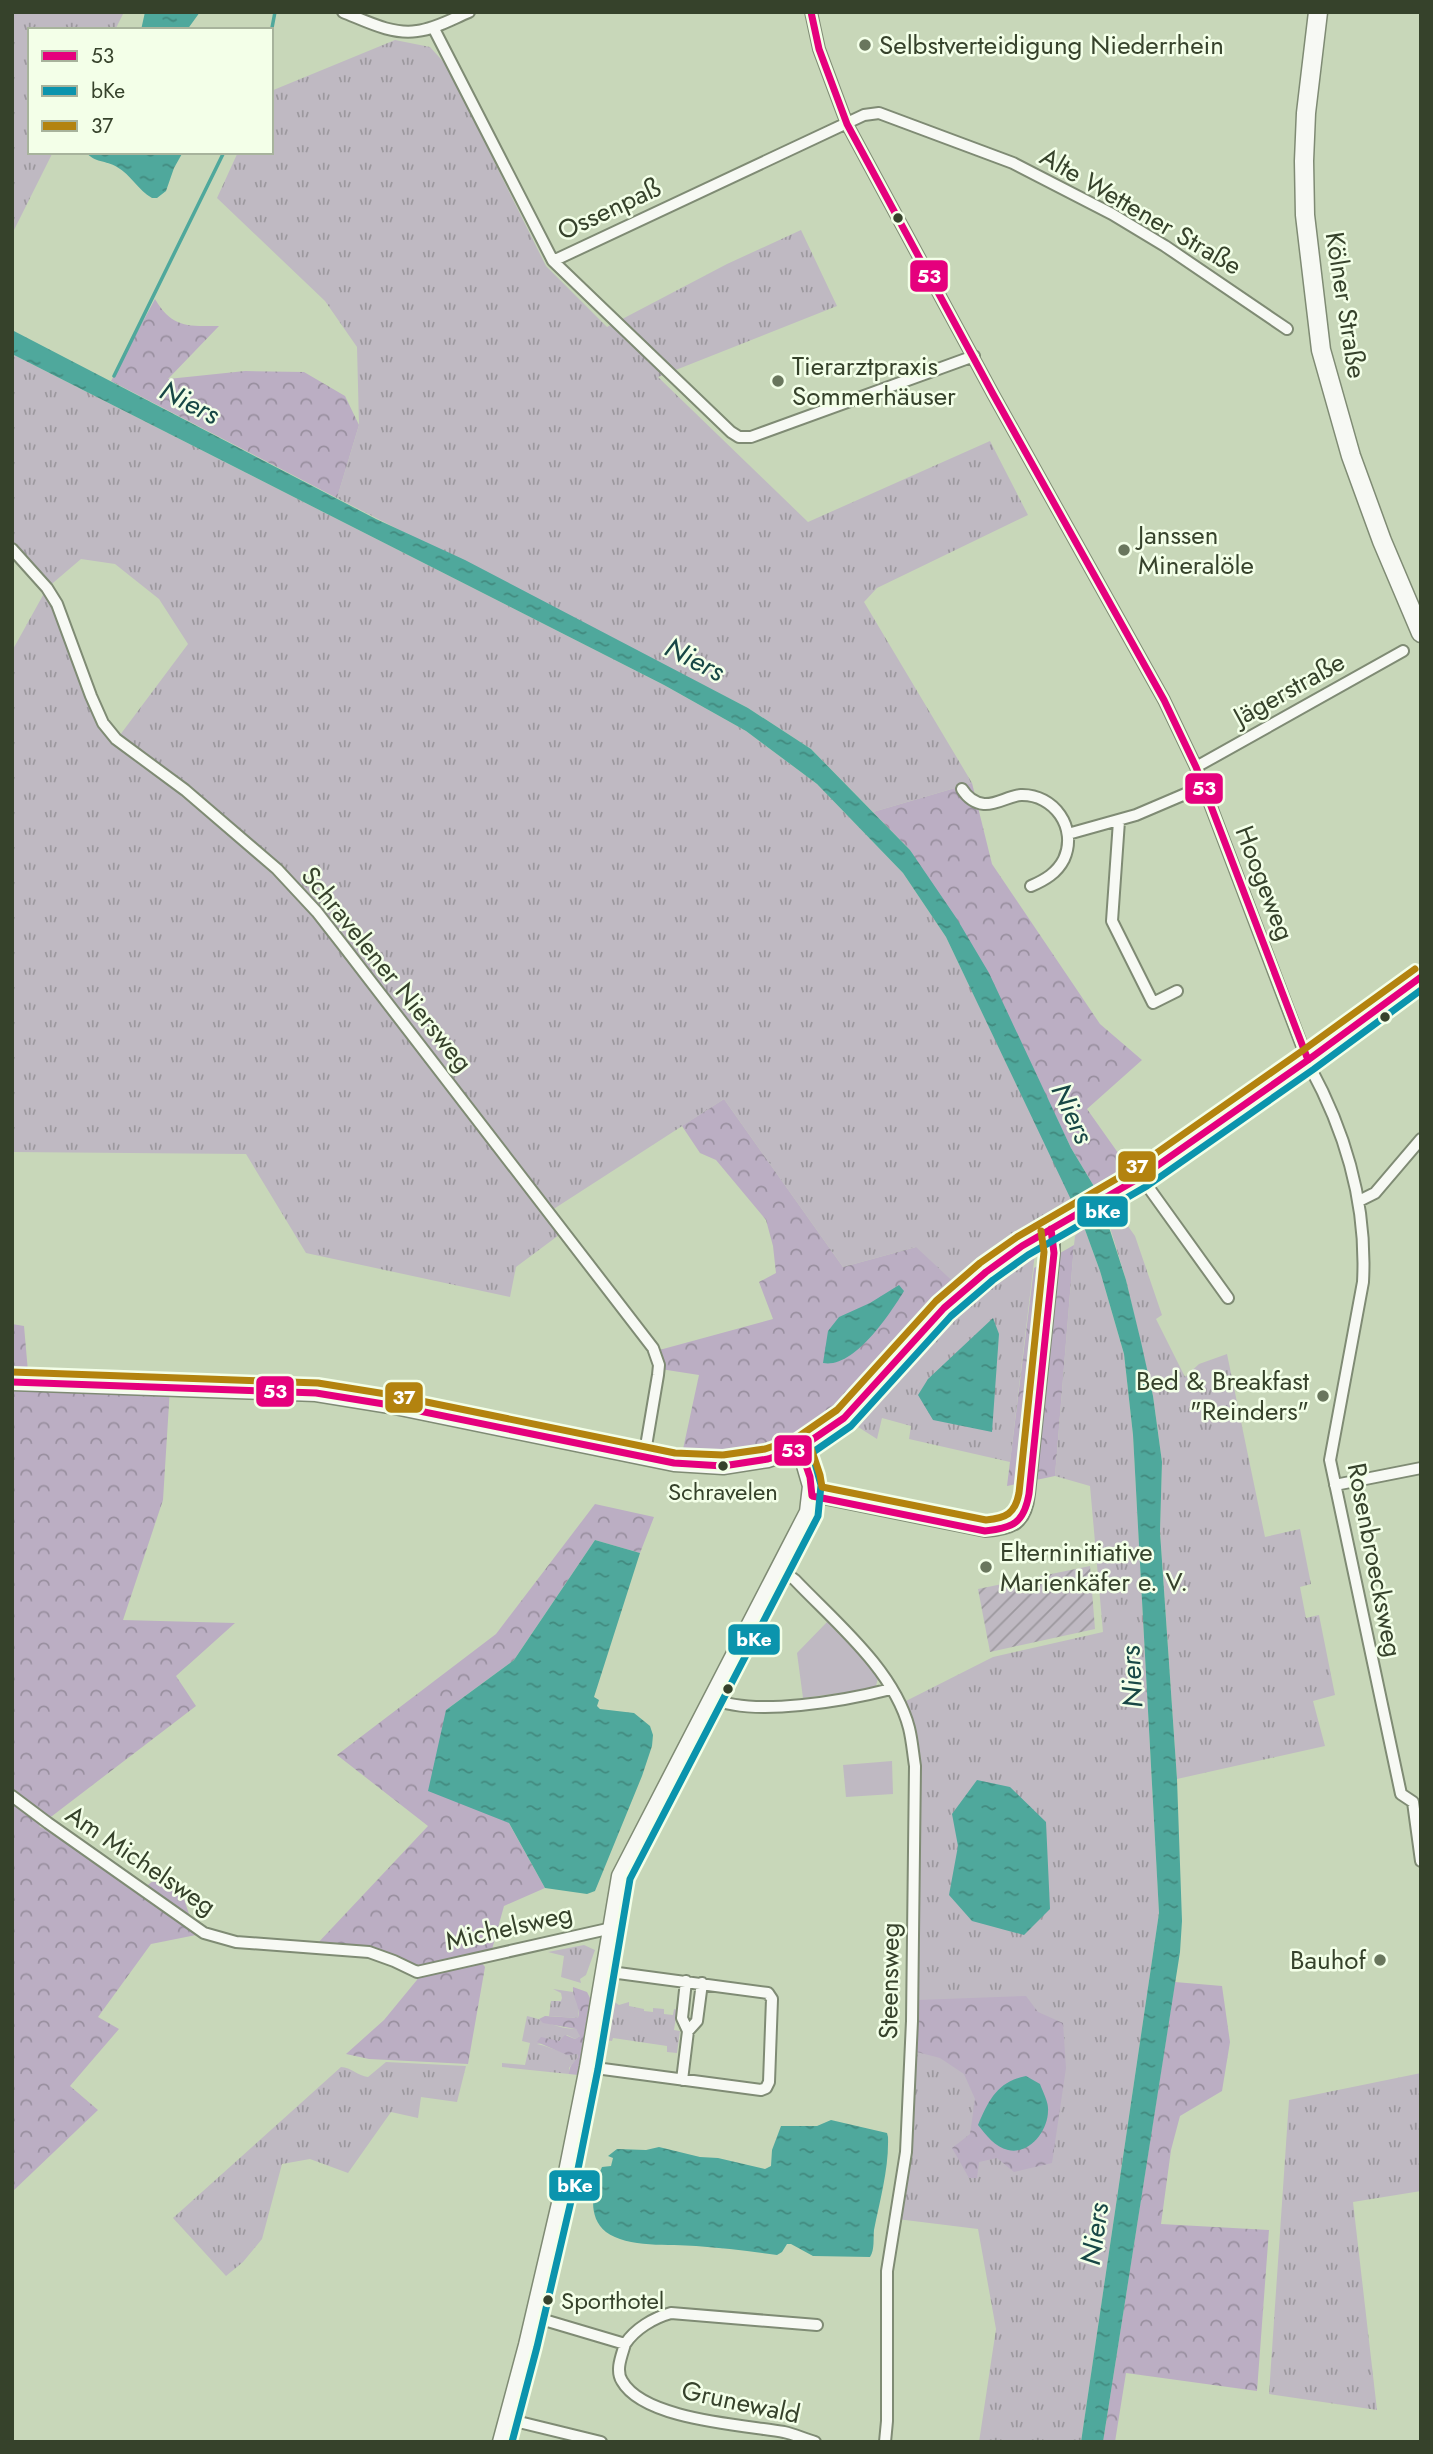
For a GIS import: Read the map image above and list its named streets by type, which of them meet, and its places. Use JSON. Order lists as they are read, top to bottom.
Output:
{
  "streets": {
    "main road": ["Kölner Straße"],
    "street": [
      "Ossenpaß",
      "Alte Wettener Straße",
      "Jägerstraße",
      "Hoogeweg",
      "Schravelener Niersweg",
      "Rosenbroecksweg",
      "Am Michelsweg",
      "Michelsweg",
      "Steensweg",
      "Grunewald"
    ]
  },
  "crossings": [
    ["Ossenpaß", "Alte Wettener Straße"],
    ["Ossenpaß", "Hoogeweg"],
    ["Alte Wettener Straße", "Hoogeweg"],
    ["Jägerstraße", "Hoogeweg"],
    ["Hoogeweg", "Rosenbroecksweg"],
    ["Am Michelsweg", "Michelsweg"]
  ],
  "water": ["Niers"],
  "places": [
    "Selbstverteidigung Niederrhein",
    "Tierarztpraxis Sommerhäuser",
    "Janssen Mineralöle",
    "Bed & Breakfast \"Reinders\"",
    "Schravelen",
    "Elterninitiative Marienkäfer e. V.",
    "Bauhof",
    "Sporthotel"
  ],
  "lines": ["transit line 53", "transit line 37", "transit line bKe"],
  "legend": ["53", "bKe", "37"]
}
